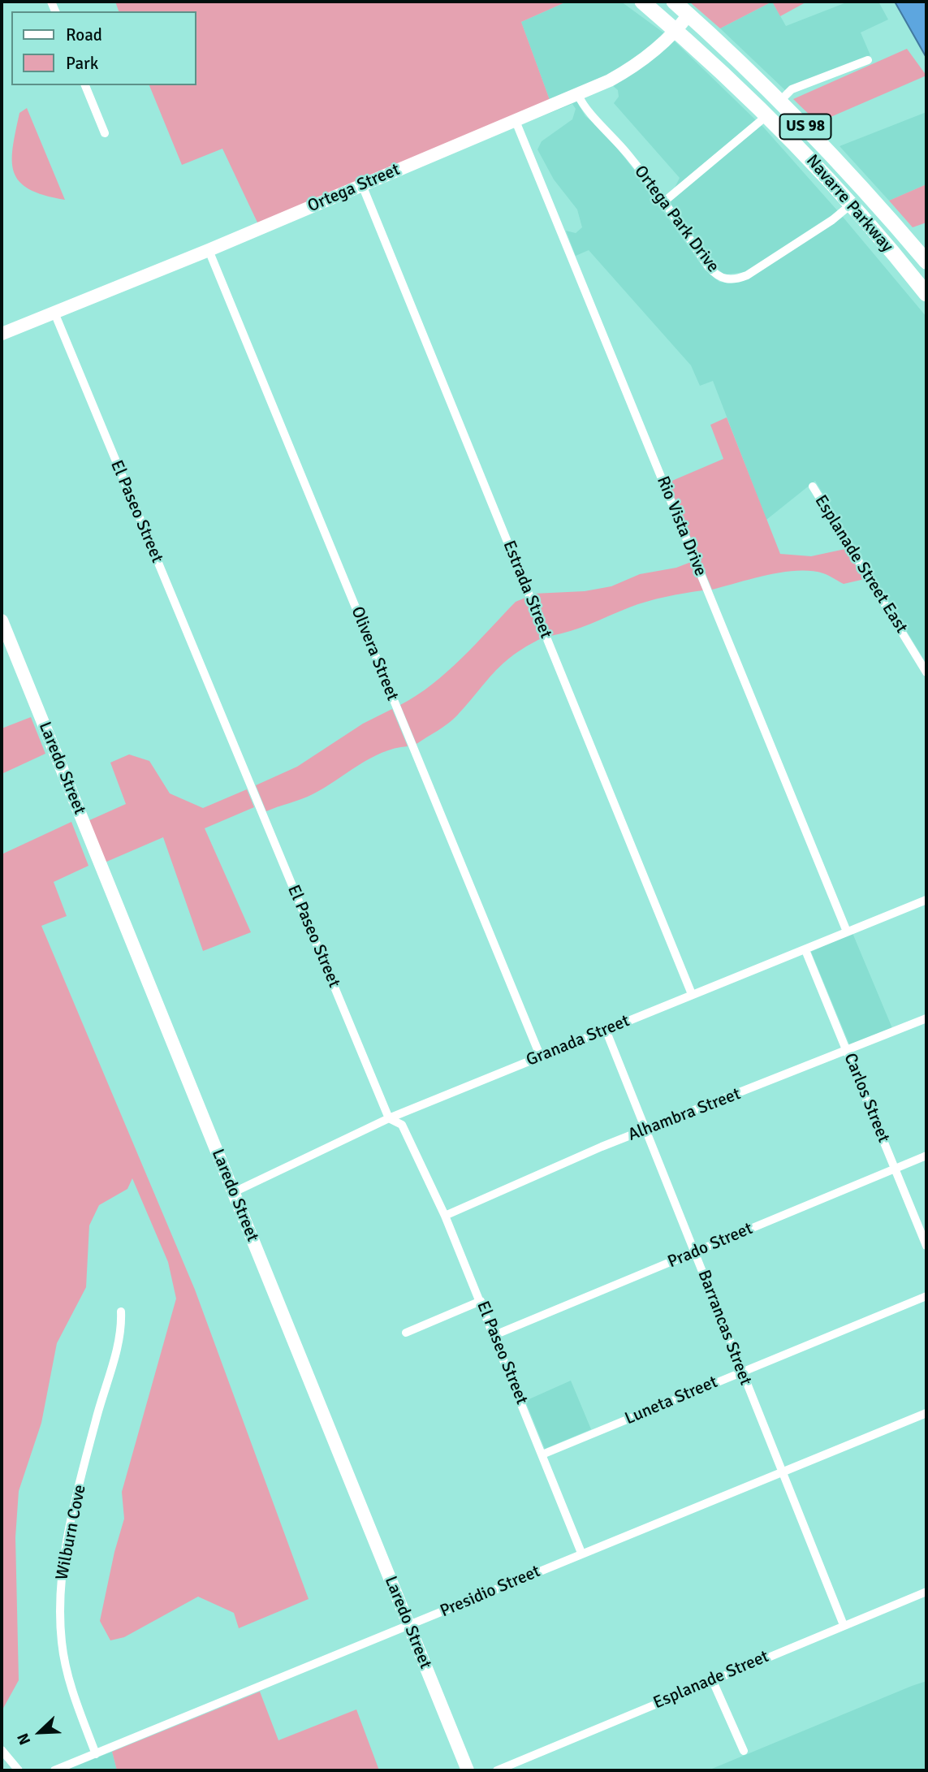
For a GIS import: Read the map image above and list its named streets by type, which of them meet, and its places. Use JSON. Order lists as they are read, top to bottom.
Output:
{
  "streets": {
    "highway": ["US 98", "Navarre Parkway"],
    "street": [
      "Ortega Street",
      "Ortega Park Drive",
      "El Paseo Street",
      "Rio Vista Drive",
      "Esplanade Street East",
      "Estrada Street",
      "Olivera Street",
      "Laredo Street",
      "Granada Street",
      "Carlos Street",
      "Alhambra Street",
      "Prado Street",
      "Barrancas Street",
      "Luneta Street",
      "Wilburn Cove",
      "Presidio Street",
      "Esplanade Street"
    ]
  },
  "crossings": [
    ["Ortega Street", "Navarre Parkway"],
    ["Ortega Street", "Ortega Park Drive"],
    ["Ortega Street", "El Paseo Street"],
    ["Ortega Street", "Rio Vista Drive"],
    ["Ortega Street", "Estrada Street"],
    ["Ortega Street", "Olivera Street"],
    ["Navarre Parkway", "Ortega Park Drive"],
    ["El Paseo Street", "Granada Street"],
    ["El Paseo Street", "Alhambra Street"],
    ["El Paseo Street", "Prado Street"],
    ["El Paseo Street", "Luneta Street"],
    ["El Paseo Street", "Presidio Street"],
    ["Rio Vista Drive", "Granada Street"],
    ["Estrada Street", "Granada Street"],
    ["Olivera Street", "Granada Street"],
    ["Laredo Street", "Granada Street"],
    ["Laredo Street", "Presidio Street"],
    ["Granada Street", "Carlos Street"],
    ["Granada Street", "Barrancas Street"],
    ["Carlos Street", "Alhambra Street"],
    ["Carlos Street", "Prado Street"],
    ["Alhambra Street", "Barrancas Street"],
    ["Prado Street", "Barrancas Street"],
    ["Barrancas Street", "Luneta Street"],
    ["Barrancas Street", "Presidio Street"],
    ["Barrancas Street", "Esplanade Street"],
    ["Wilburn Cove", "Presidio Street"]
  ],
  "legend": ["Road", "Park"],
  "north": "bottom left"
}
